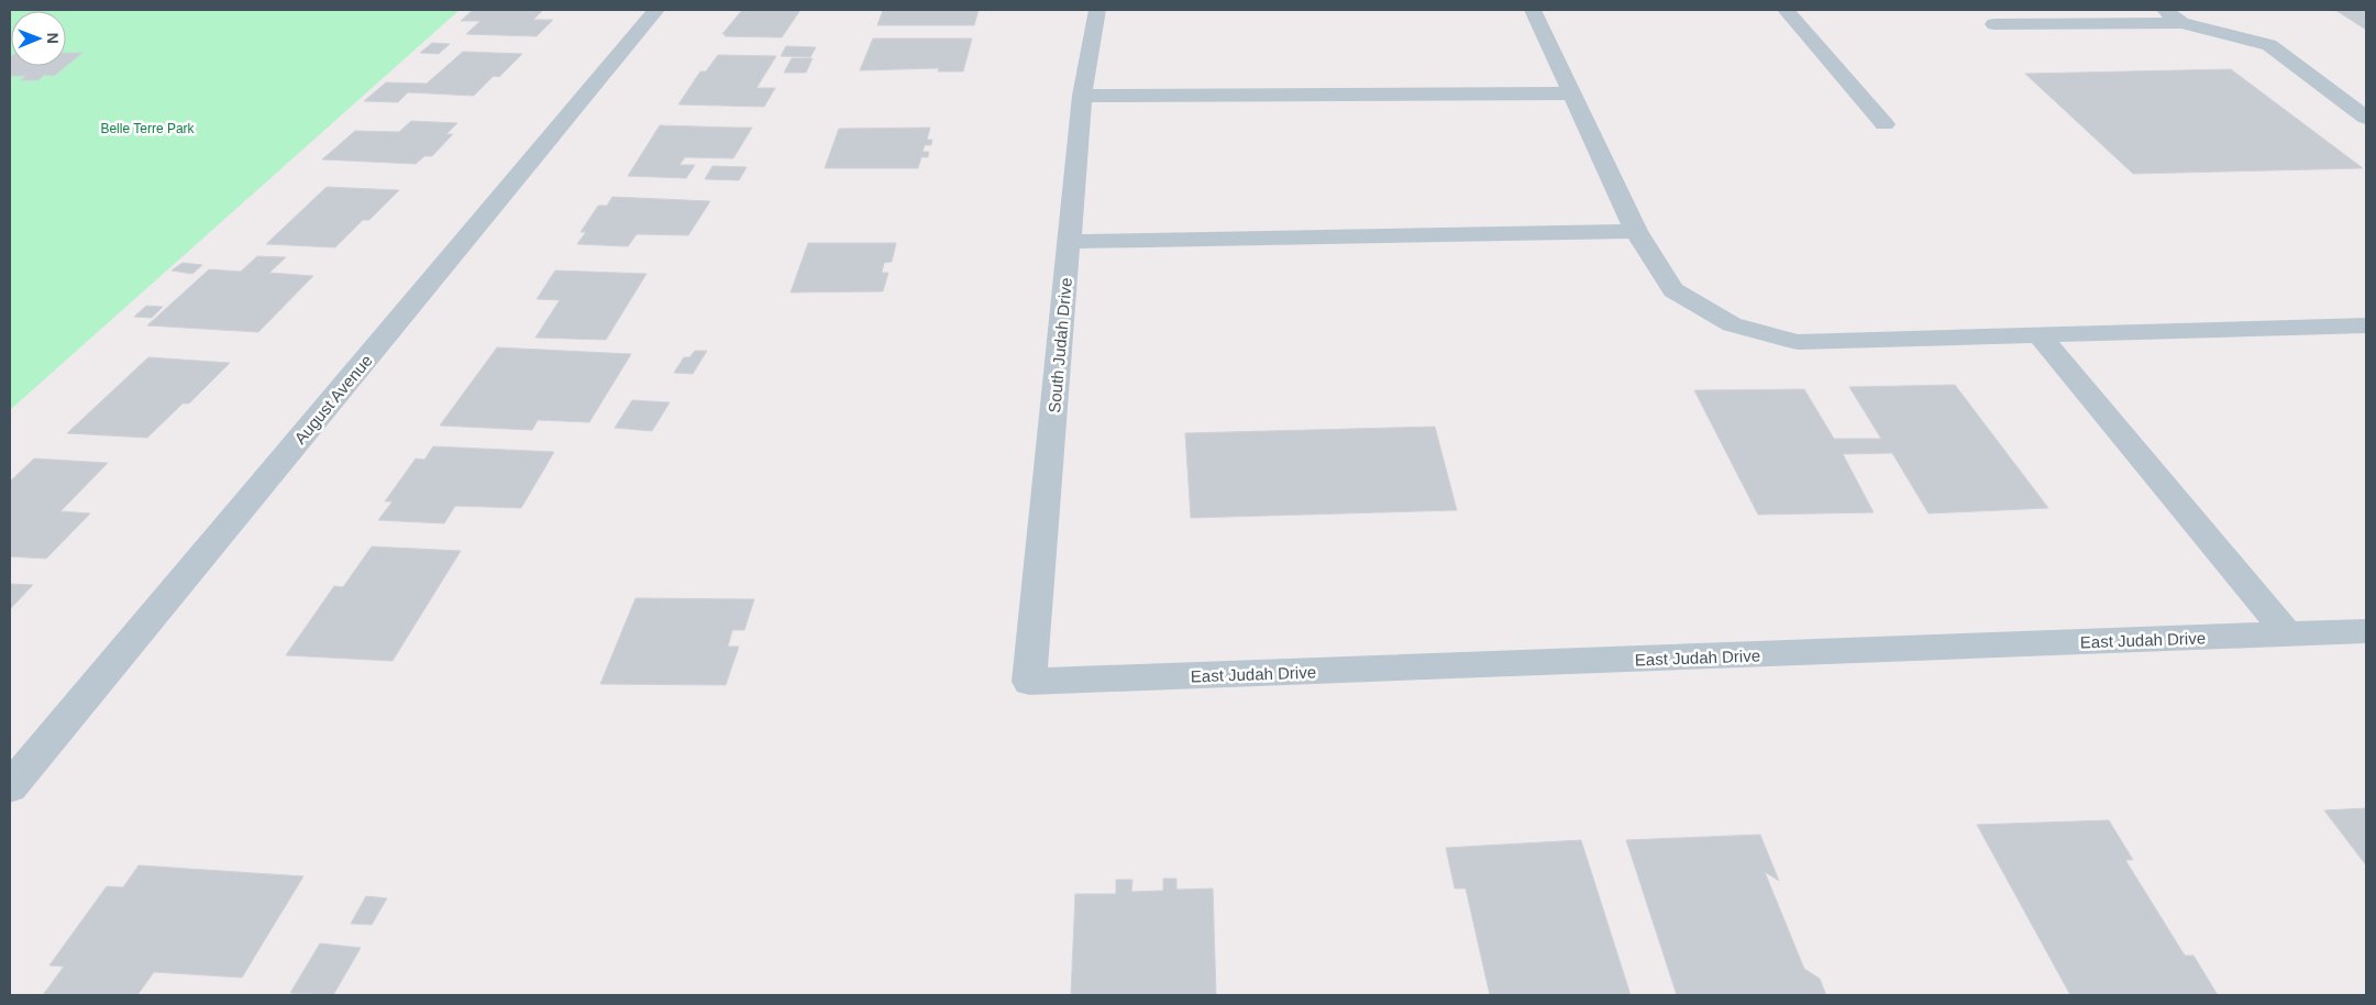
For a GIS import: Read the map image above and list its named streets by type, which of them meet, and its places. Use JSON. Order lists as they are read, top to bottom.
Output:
{
  "streets": {
    "street": ["South Judah Drive", "August Avenue", "East Judah Drive"]
  },
  "crossings": [
    ["South Judah Drive", "East Judah Drive"]
  ],
  "parks": ["Belle Terre Park"],
  "north": "right"
}
